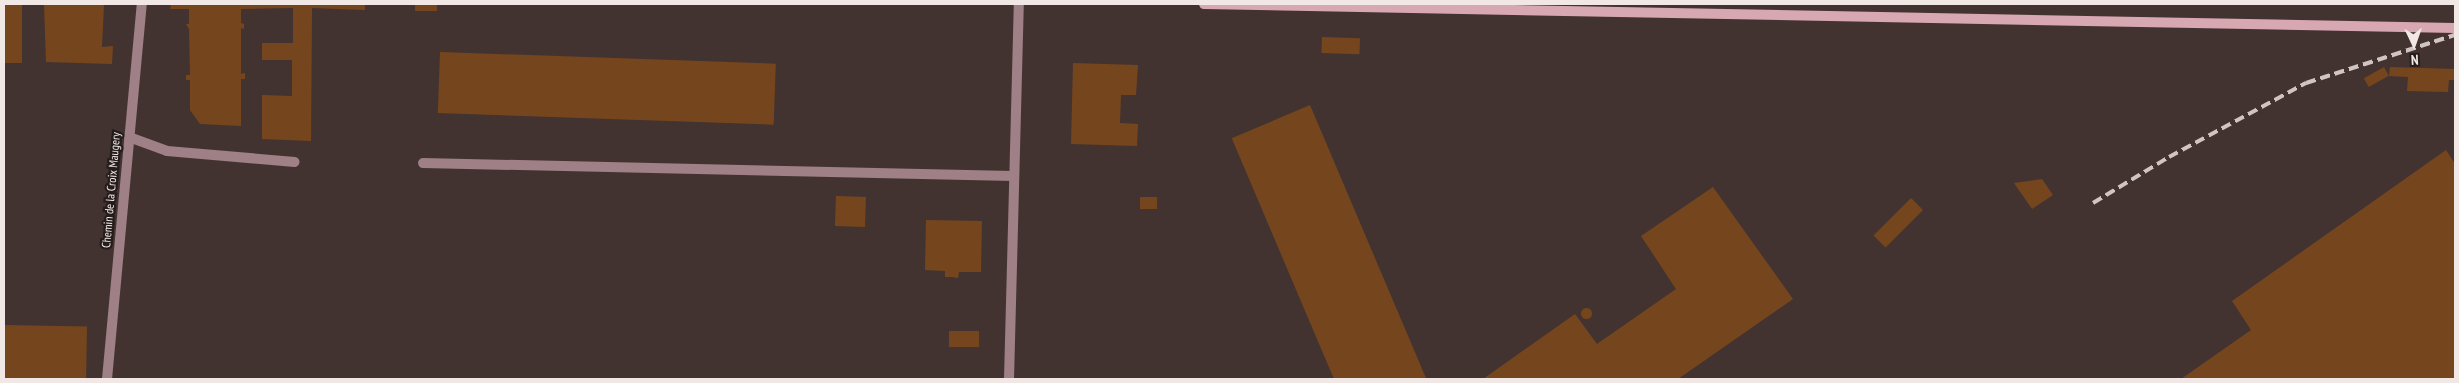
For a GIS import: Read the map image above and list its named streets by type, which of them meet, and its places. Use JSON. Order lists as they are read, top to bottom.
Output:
{
  "streets": {
    "street": ["Chemin de la Croix Maugery"]
  },
  "north": "bottom"
}
